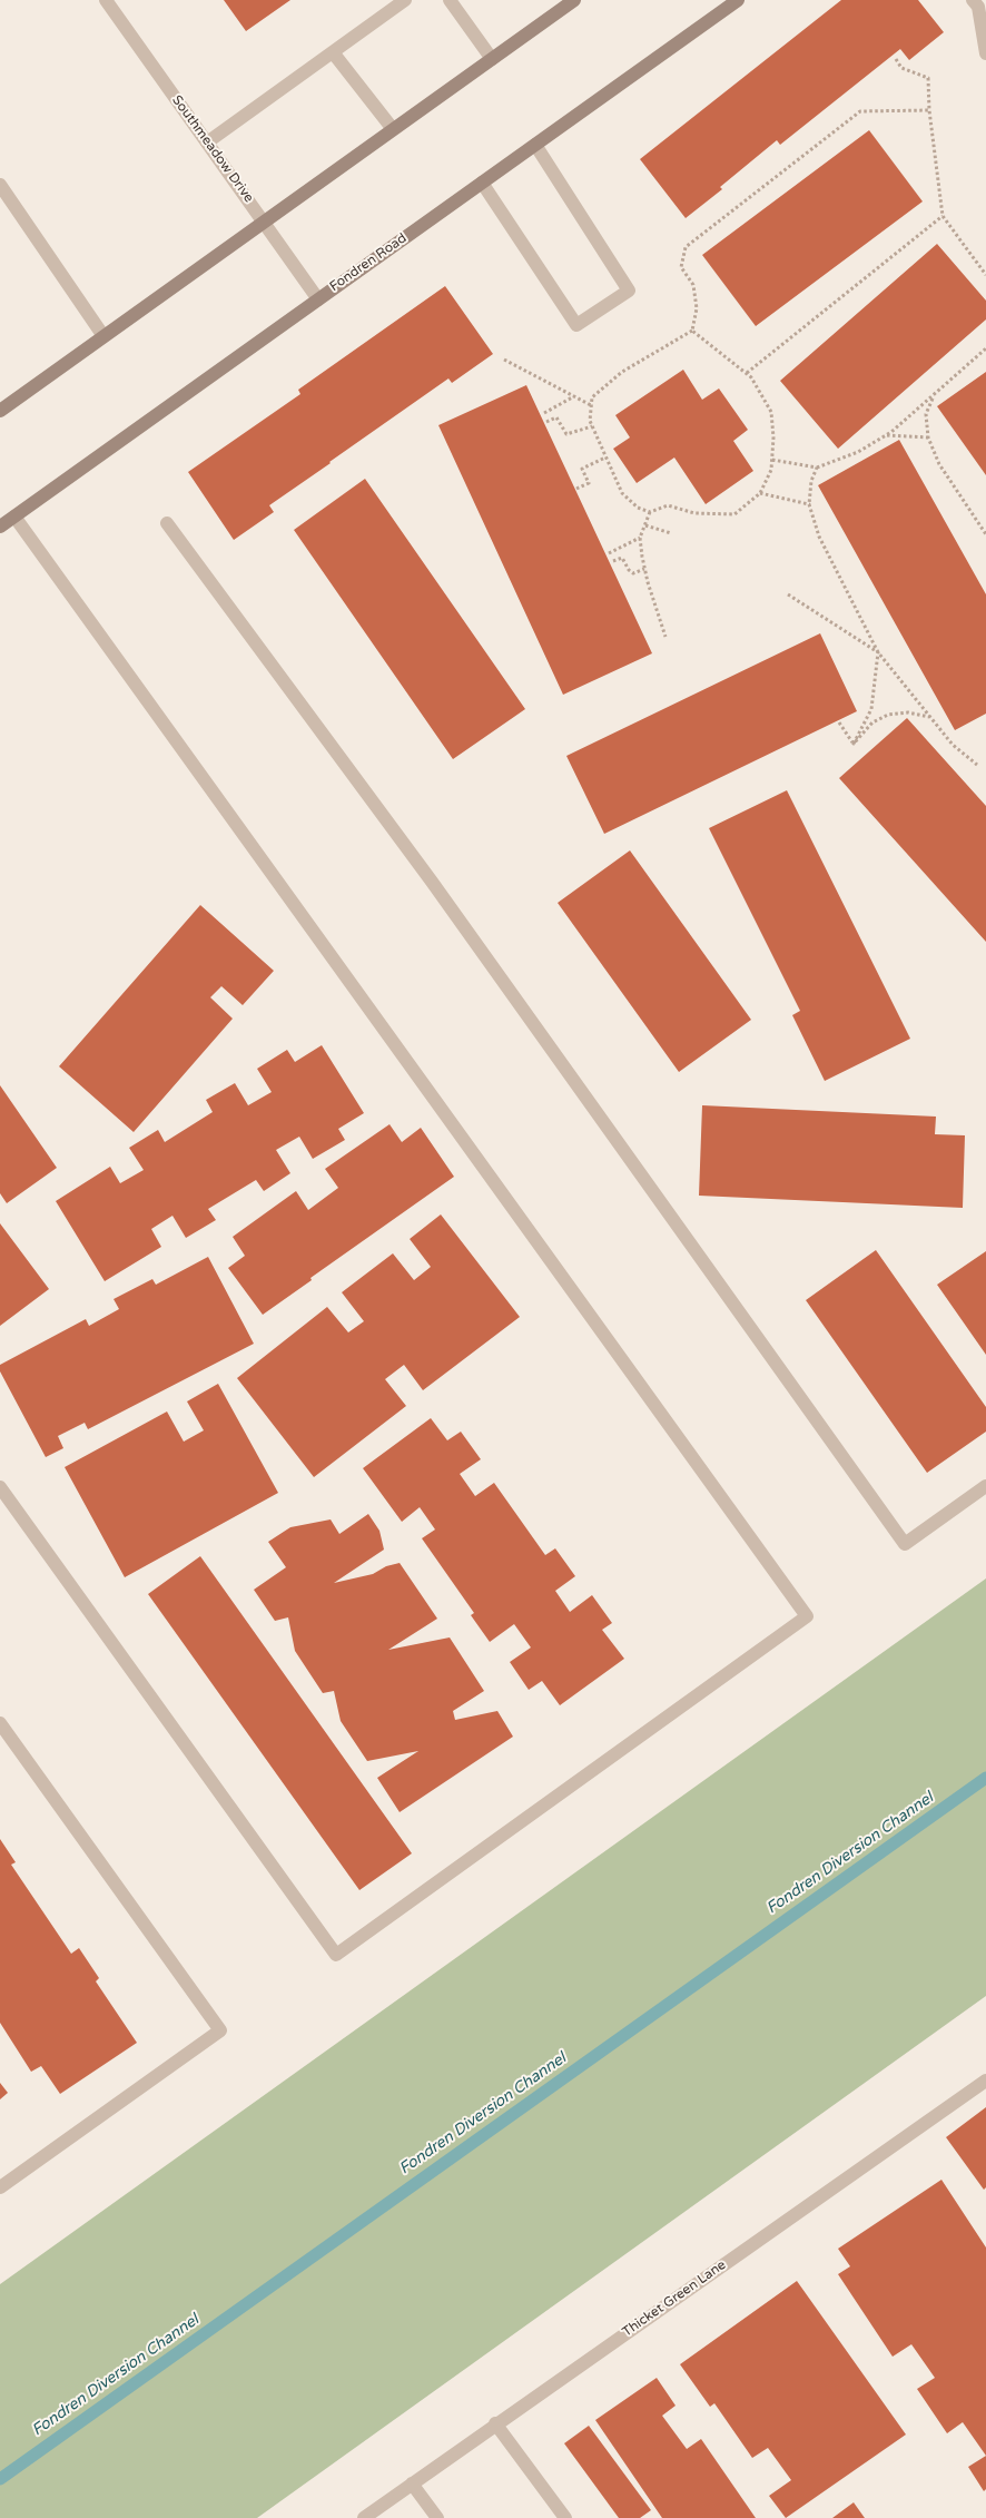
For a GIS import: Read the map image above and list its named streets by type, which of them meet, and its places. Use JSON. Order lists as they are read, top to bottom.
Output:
{
  "streets": {
    "main road": ["Fondren Road"],
    "street": ["Southmeadow Drive", "Thicket Green Lane"]
  },
  "crossings": [
    ["Southmeadow Drive", "Fondren Road"]
  ],
  "water": ["Fondren Diversion Channel"]
}
